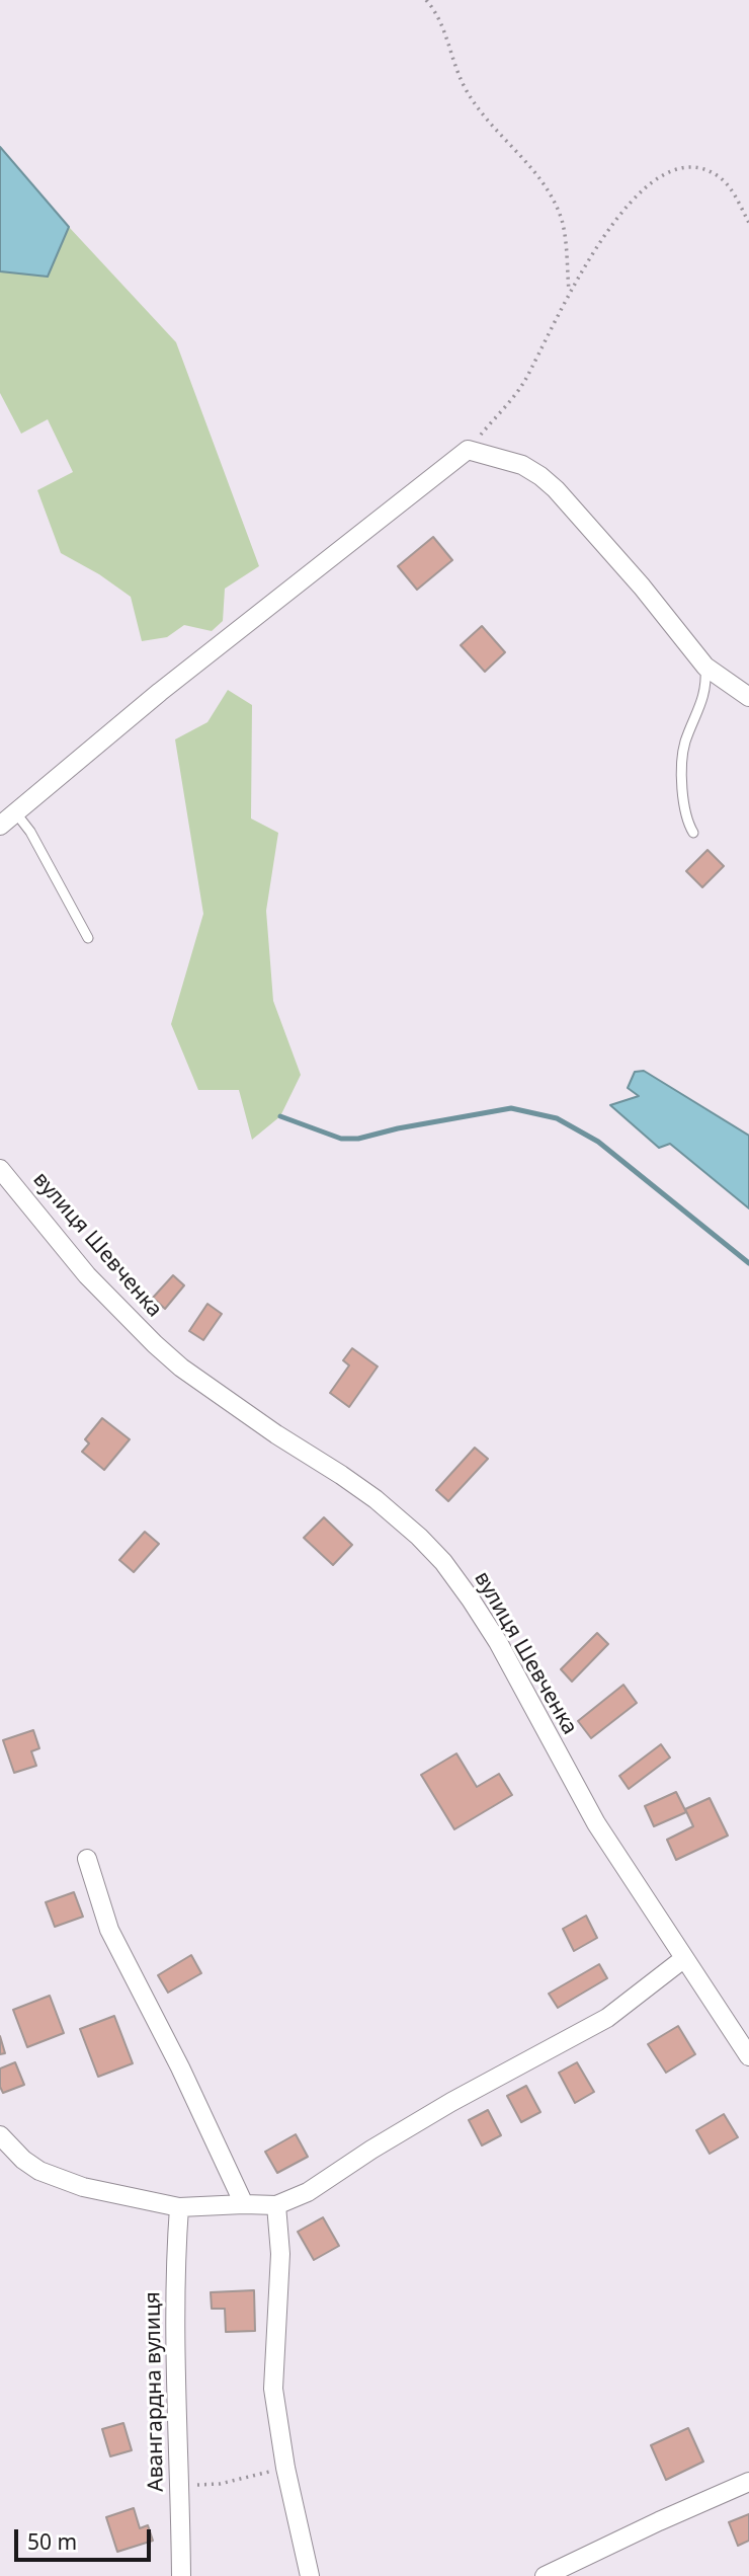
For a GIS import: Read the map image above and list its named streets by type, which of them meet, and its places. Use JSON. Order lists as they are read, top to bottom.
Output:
{
  "streets": {
    "street": ["вулиця Шевченка", "Авангардна вулиця"]
  },
  "scale_bar": "50 m"
}
